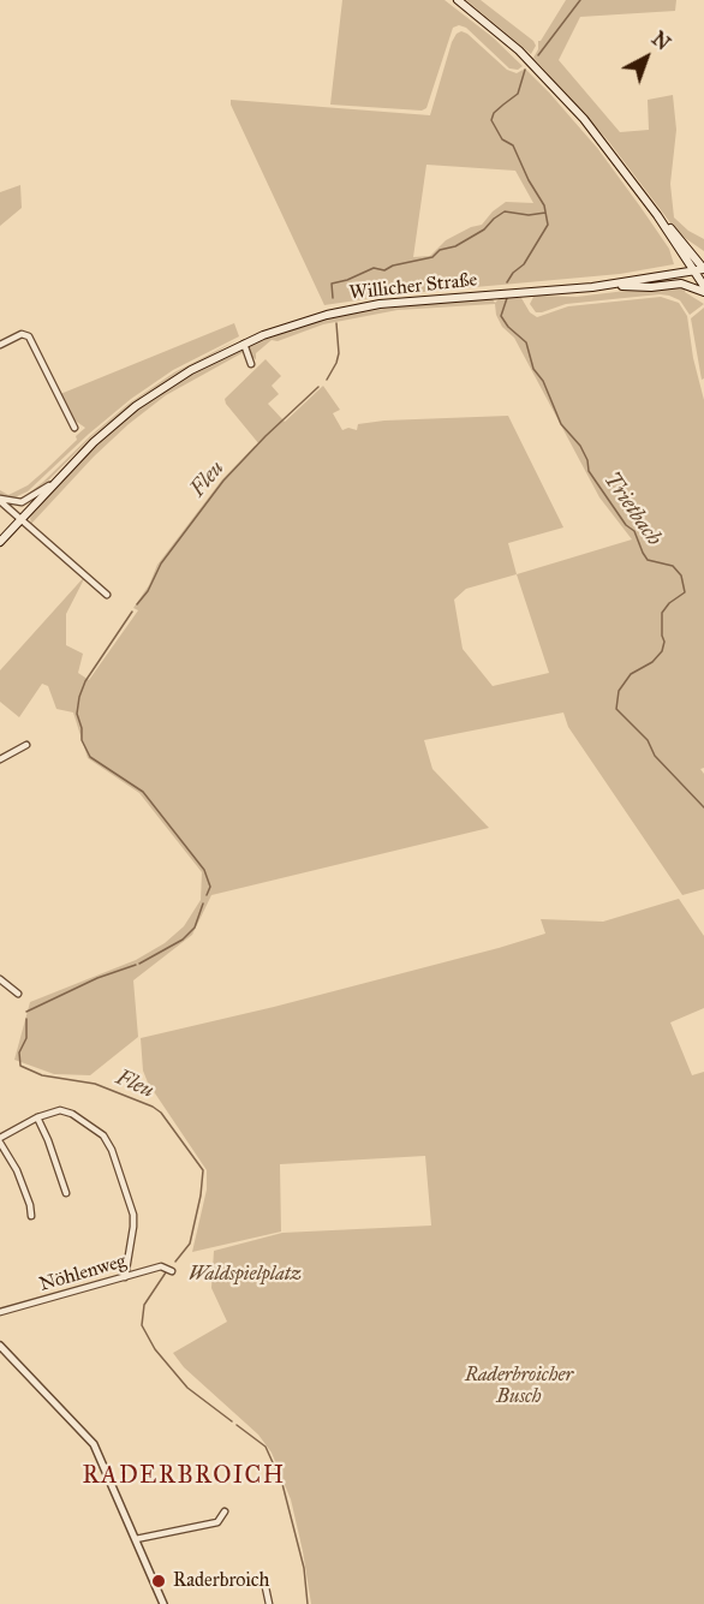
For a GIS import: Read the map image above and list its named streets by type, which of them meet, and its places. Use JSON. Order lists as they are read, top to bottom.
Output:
{
  "streets": {
    "main road": ["Willicher Straße"],
    "street": ["Nöhlenweg"]
  },
  "districts": ["RADERBROICH"],
  "water": ["Fleu", "Trietbach"],
  "parks": ["Waldspielplatz", "Raderbroicher Busch"],
  "places": ["Raderbroich"],
  "north": "top right"
}
